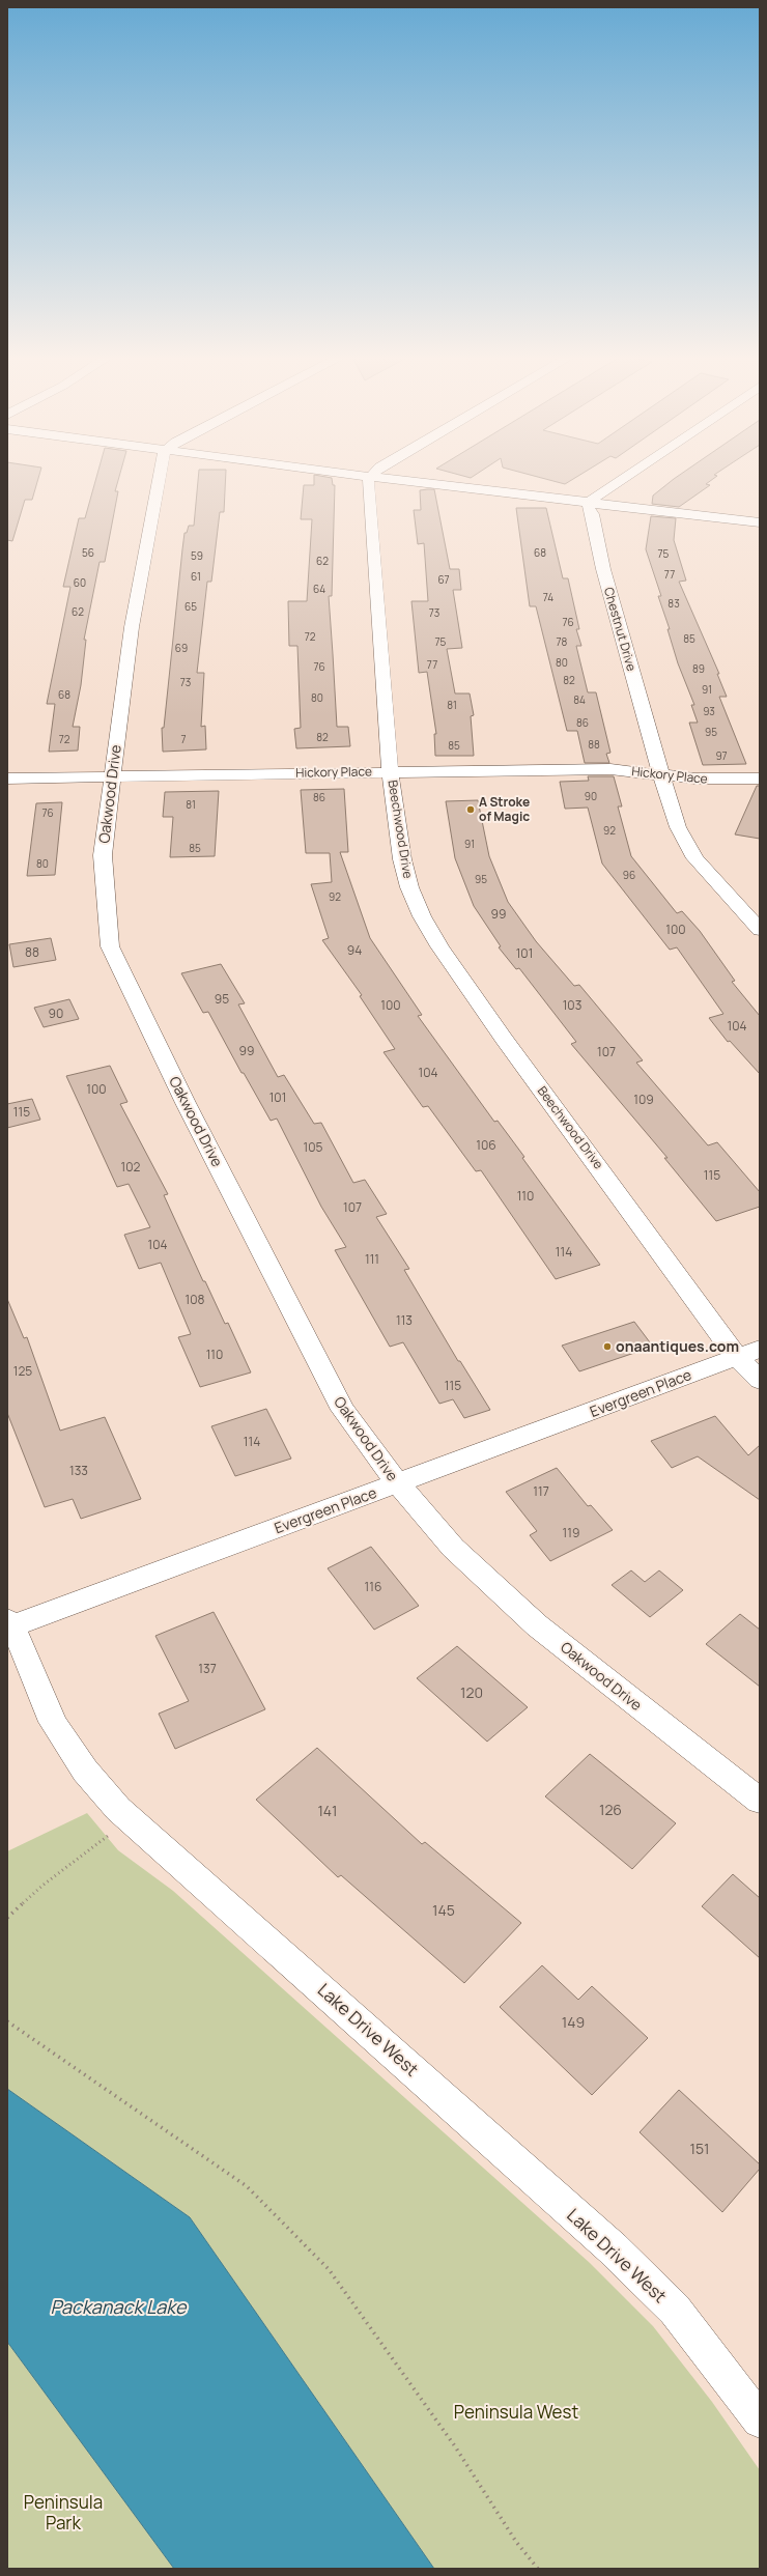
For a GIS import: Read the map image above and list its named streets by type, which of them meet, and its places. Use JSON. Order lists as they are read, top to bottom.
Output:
{
  "streets": {
    "street": [
      "Chestnut Drive",
      "Hickory Place",
      "Oakwood Drive",
      "Beechwood Drive",
      "Evergreen Place",
      "Lake Drive West"
    ]
  },
  "crossings": [
    ["Chestnut Drive", "Hickory Place"],
    ["Hickory Place", "Oakwood Drive"],
    ["Hickory Place", "Beechwood Drive"],
    ["Oakwood Drive", "Evergreen Place"],
    ["Beechwood Drive", "Evergreen Place"],
    ["Evergreen Place", "Lake Drive West"]
  ],
  "water": ["Packanack Lake"],
  "parks": ["Peninsula West", "Peninsula Park"],
  "places": ["A Stroke of Magic", "onaantiques.com"],
  "house_numbers": [
    "56",
    "68",
    "75",
    "59",
    "62",
    "77",
    "61",
    "67",
    "60",
    "64",
    "74",
    "83",
    "65",
    "62",
    "73",
    "76",
    "72",
    "85",
    "75",
    "78",
    "69",
    "80",
    "77",
    "76",
    "89",
    "82",
    "73",
    "91",
    "68",
    "80",
    "84",
    "81",
    "93",
    "86",
    "95",
    "82",
    "72",
    "7",
    "88",
    "85",
    "97",
    "90",
    "86",
    "81",
    "76",
    "92",
    "91",
    "85",
    "80",
    "96",
    "95",
    "92",
    "99",
    "100",
    "94",
    "88",
    "101",
    "95",
    "100",
    "103",
    "90",
    "104",
    "99",
    "107",
    "104",
    "100",
    "101",
    "109",
    "115",
    "106",
    "105",
    "102",
    "115",
    "110",
    "107",
    "104",
    "114",
    "111",
    "108",
    "113",
    "110",
    "125",
    "115",
    "114",
    "133",
    "117",
    "119",
    "116",
    "137",
    "120",
    "126",
    "141",
    "145",
    "149",
    "151"
  ]
}
